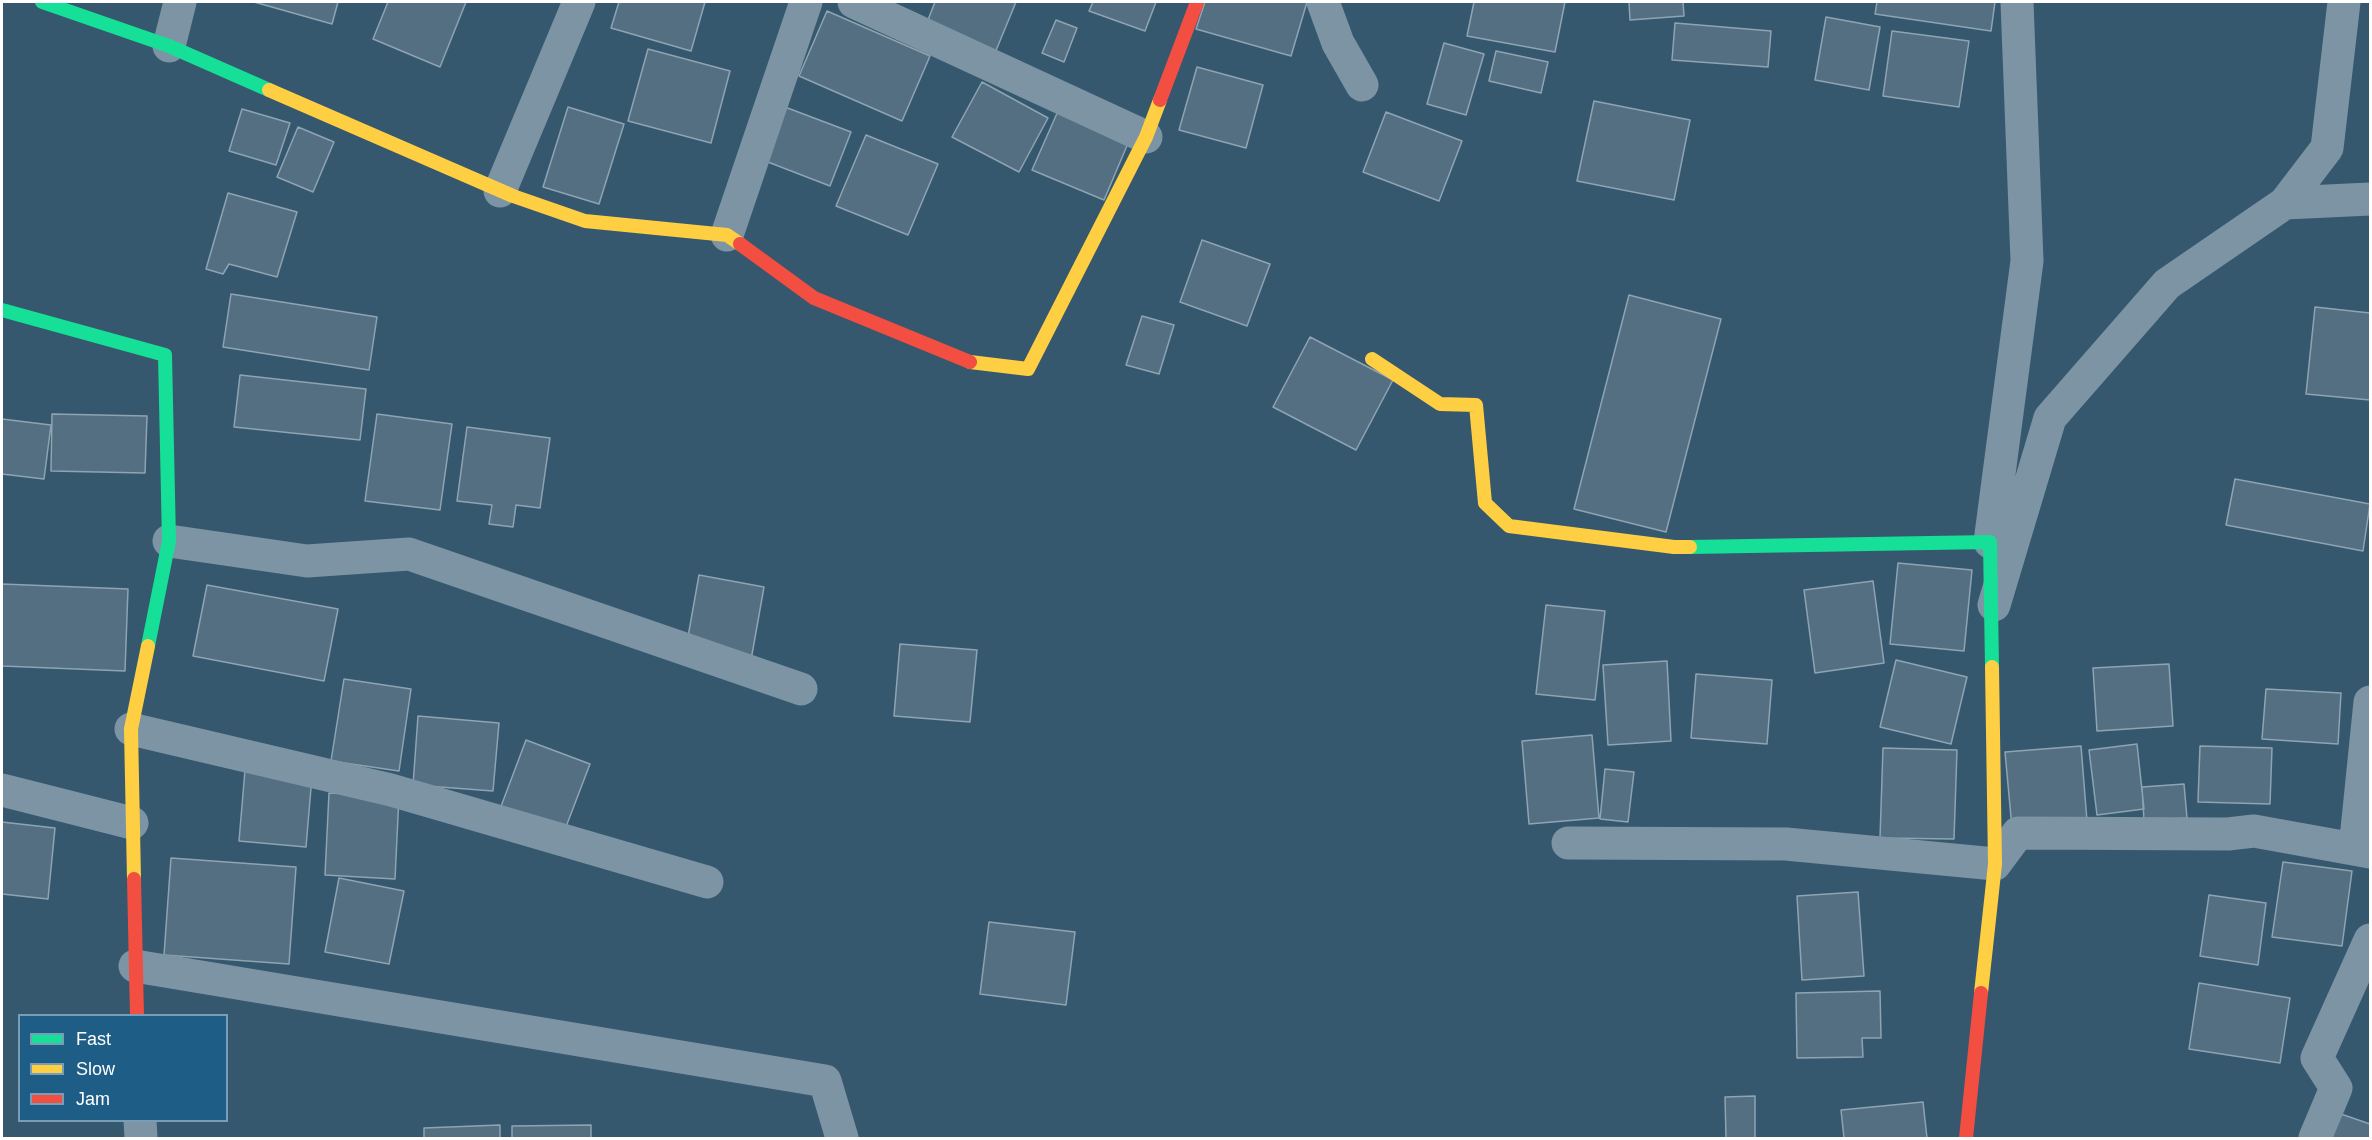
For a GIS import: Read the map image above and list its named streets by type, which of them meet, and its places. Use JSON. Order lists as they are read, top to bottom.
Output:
{
  "legend": ["Fast", "Slow", "Jam"]
}
